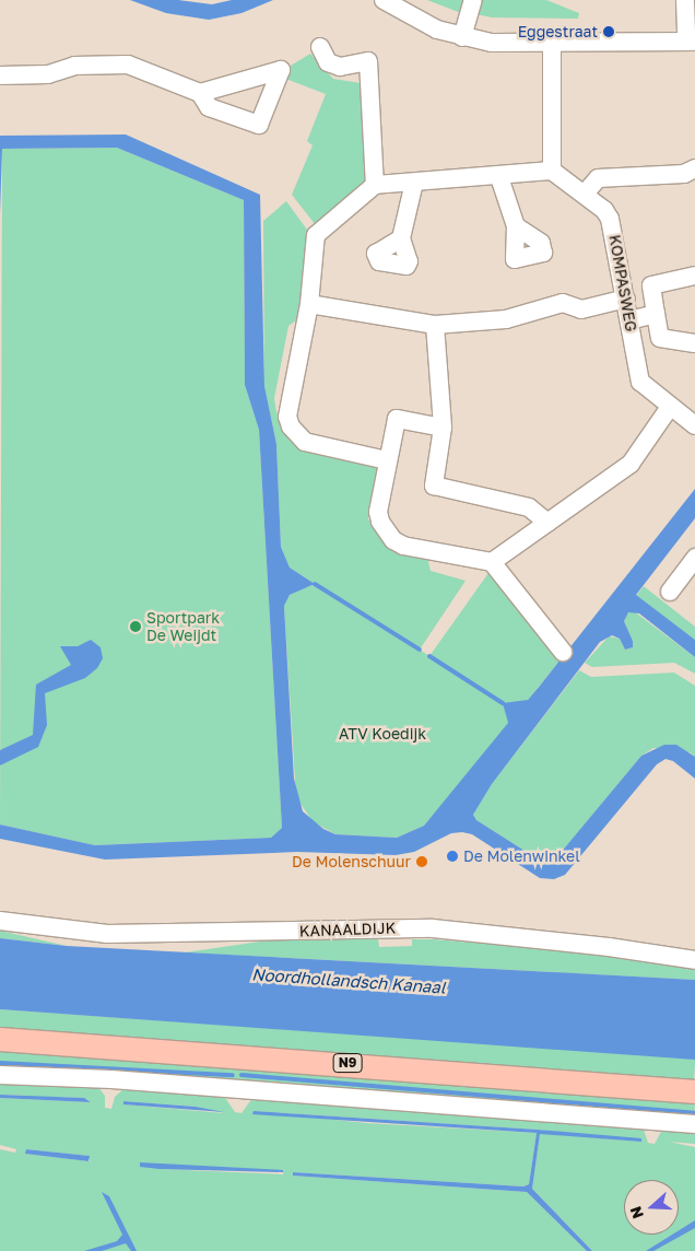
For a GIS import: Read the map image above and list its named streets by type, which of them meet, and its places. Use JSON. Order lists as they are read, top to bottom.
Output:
{
  "streets": {
    "main road": ["N9"],
    "street": ["KOMPASWEG", "KANAALDIJK"]
  },
  "water": ["Noordhollandsch Kanaal"],
  "parks": ["ATV Koedijk"],
  "places": [
    "Eggestraat",
    "Sportpark De Weijdt",
    "De Molenwinkel",
    "De Molenschuur"
  ],
  "north": "left"
}
